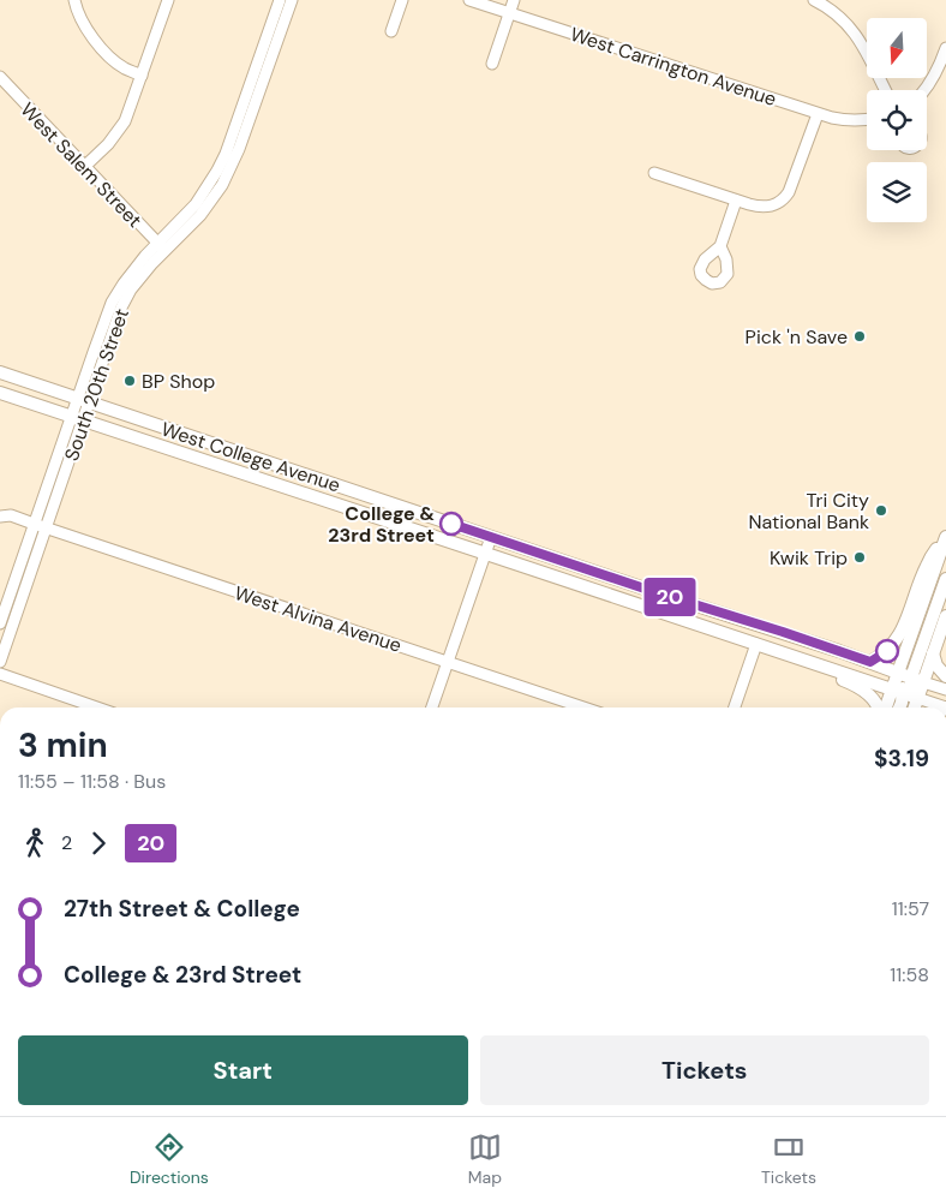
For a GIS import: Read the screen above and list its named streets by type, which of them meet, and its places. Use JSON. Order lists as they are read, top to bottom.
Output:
{
  "streets": {
    "main road": ["West College Avenue"],
    "street": [
      "West Carrington Avenue",
      "West Salem Street",
      "South 20th Street",
      "West Alvina Avenue"
    ]
  },
  "crossings": [
    ["West Salem Street", "South 20th Street"],
    ["South 20th Street", "West College Avenue"],
    ["South 20th Street", "West Alvina Avenue"]
  ],
  "places": [
    "Pick 'n Save",
    "BP Shop",
    "Tri City National Bank",
    "College & 23rd Street",
    "Kwik Trip"
  ],
  "lines": ["bus line 20"],
  "north": "bottom",
  "page": {
    "on_map": "20",
    "heading": ["3 min", "11:55 – 11:58 · Bus", "$3.19"],
    "legs": ["2", "20"],
    "list": [
      {
        "name": "27th Street & College",
        "value": "11:57"
      },
      {
        "name": "College & 23rd Street",
        "value": "11:58"
      }
    ],
    "buttons": ["Start", "Tickets"],
    "tabs": ["Directions", "Map", "Tickets"]
  }
}
